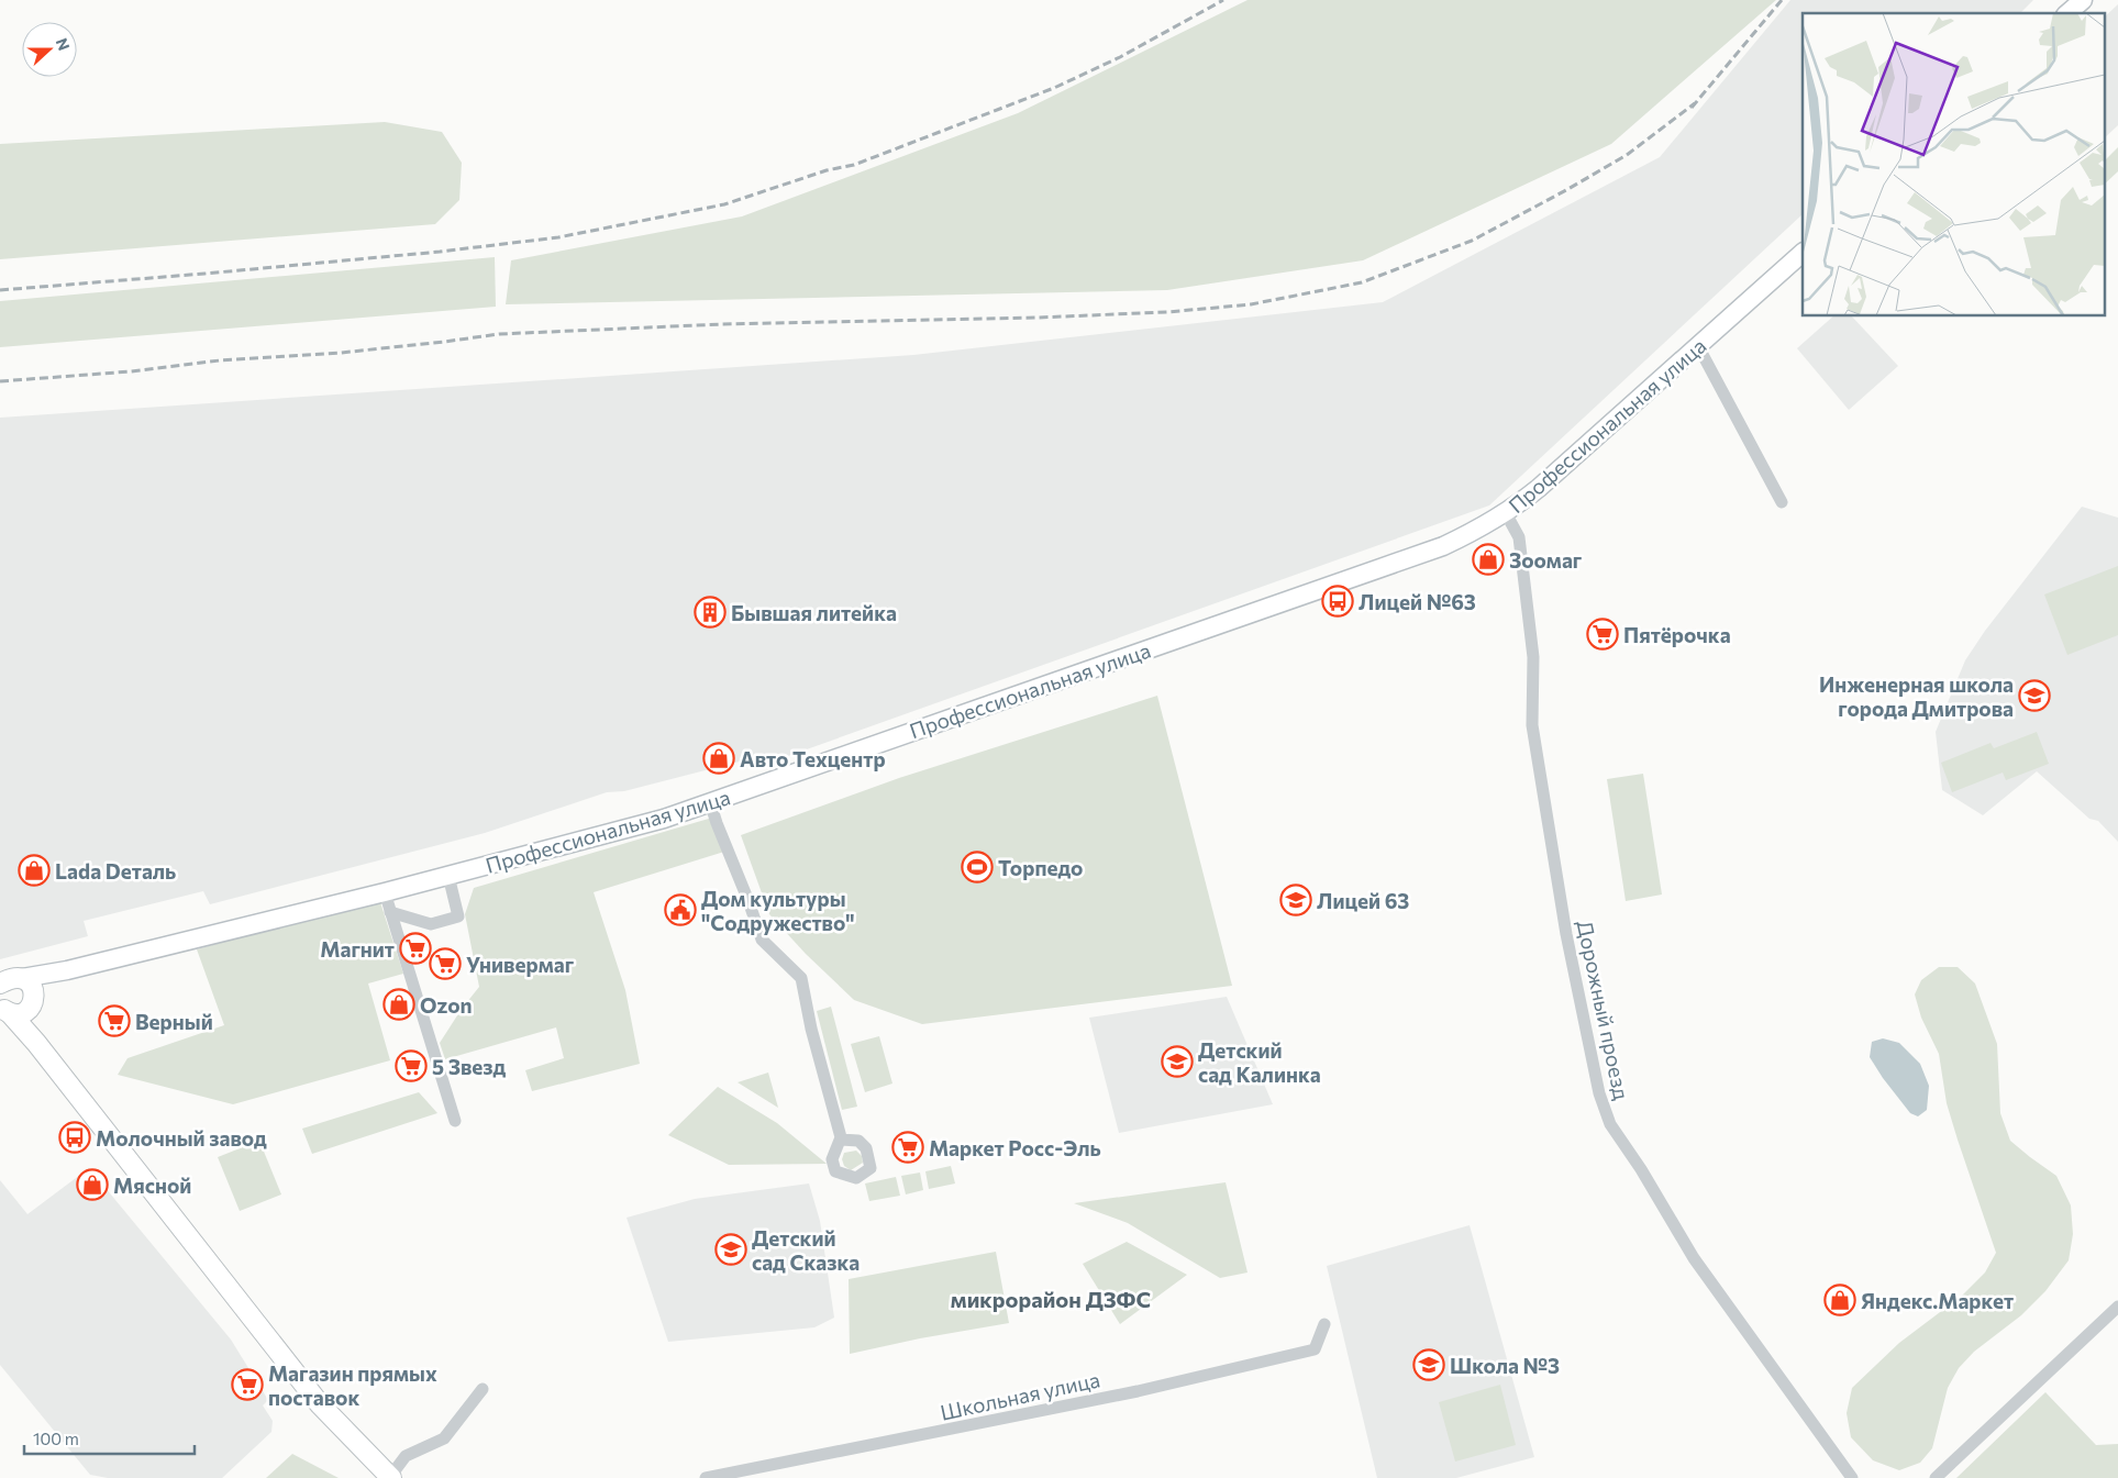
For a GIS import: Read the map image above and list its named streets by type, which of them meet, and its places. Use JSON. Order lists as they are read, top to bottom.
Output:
{
  "streets": {
    "main road": ["Профессиональная улица"],
    "street": ["Дорожный проезд", "Школьная улица"]
  },
  "crossings": [
    ["Профессиональная улица", "Дорожный проезд"]
  ],
  "districts": ["микрорайон ДЗФС"],
  "places": {
    "shop": [
      "Зоомаг",
      "Авто Техцентр",
      "Lada Dеталь",
      "Ozon",
      "Мясной",
      "Яндекс.Маркет"
    ],
    "bus stop": ["Лицей №63", "Молочный завод"],
    "building": ["Бывшая литейка"],
    "supermarket": [
      "Пятёрочка",
      "Магнит",
      "Универмаг",
      "Верный",
      "5 Звезд",
      "Маркет Росс-Эль",
      "Магазин прямых поставок"
    ],
    "school or university": [
      "Инженерная школа города Дмитрова",
      "Лицей 63",
      "Детский сад Калинка",
      "Детский сад Сказка",
      "Школа №3"
    ],
    "sports": ["Торпедо"],
    "public building": ["Дом культуры \"Содружество\""]
  },
  "scale_bar": "100 m",
  "north": "right"
}
